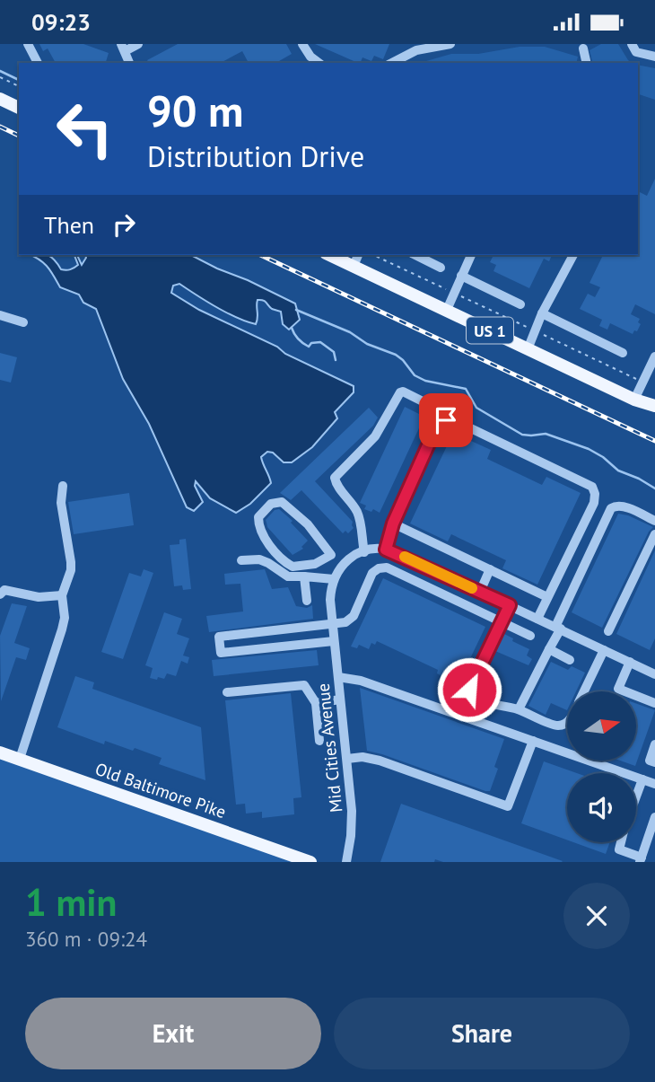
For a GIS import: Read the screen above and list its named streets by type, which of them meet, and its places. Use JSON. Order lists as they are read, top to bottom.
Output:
{
  "streets": {
    "main road": ["US 1", "Old Baltimore Pike"],
    "street": ["Mid Cities Avenue"]
  },
  "north": "right",
  "page": {
    "status": "09:23",
    "turn": ["90 m", "Distribution Drive"],
    "then": "Then",
    "heading": ["1 min", "360 m · 09:24"],
    "buttons": ["Exit", "Share"]
  }
}
